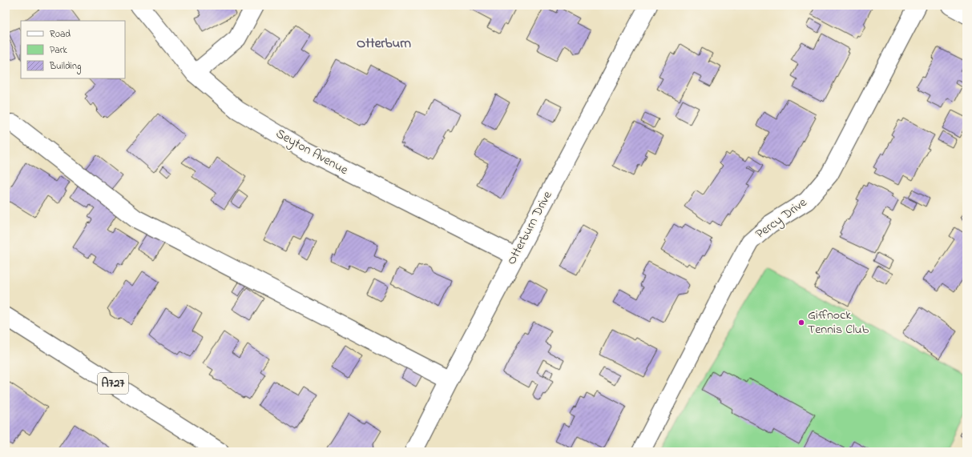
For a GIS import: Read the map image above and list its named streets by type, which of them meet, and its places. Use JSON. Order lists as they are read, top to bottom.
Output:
{
  "streets": {
    "street": [
      "Seyton Avenue",
      "Percy Drive",
      "Otterburn Drive",
      "A727"
    ]
  },
  "crossings": [
    ["Seyton Avenue", "Otterburn Drive"]
  ],
  "districts": ["Otterburn"],
  "places": ["Giffnock Tennis Club"],
  "legend": ["Road", "Park", "Building"]
}
